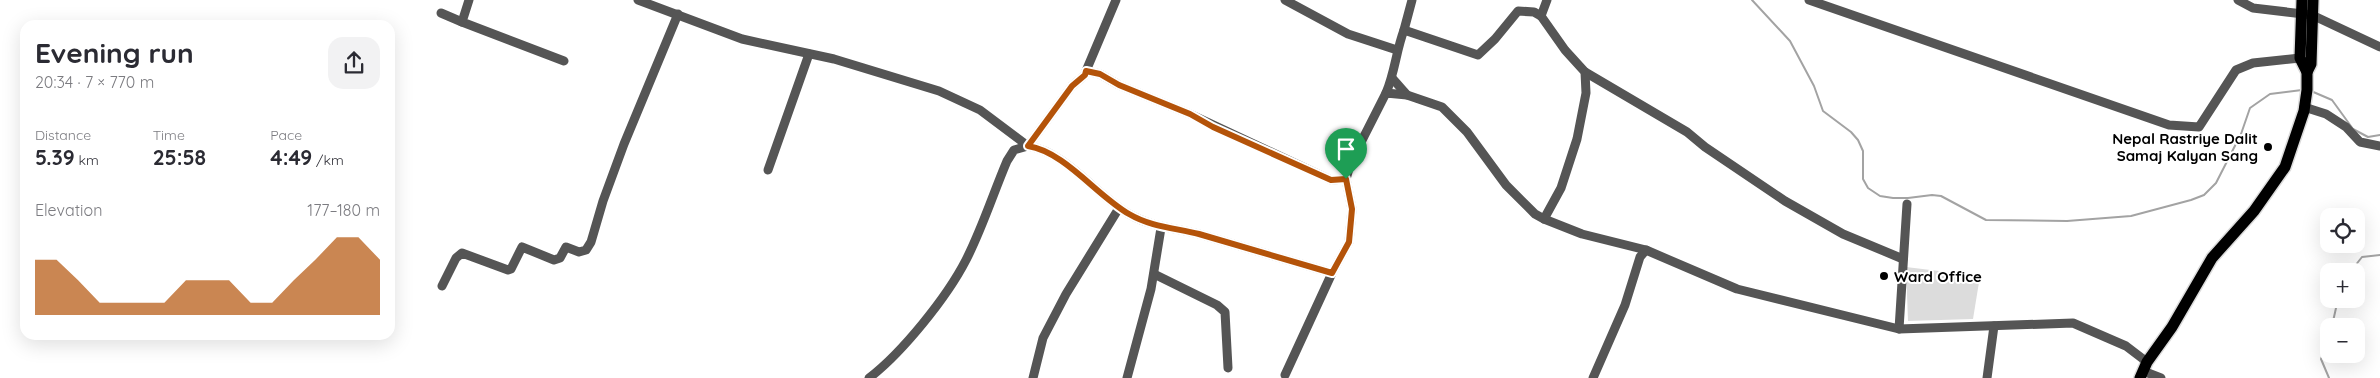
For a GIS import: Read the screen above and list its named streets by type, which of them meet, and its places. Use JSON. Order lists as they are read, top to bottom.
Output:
{
  "places": ["Nepal Rastriye Dalit Samaj Kalyan Sang", "Ward Office"],
  "page": {
    "heading": ["Evening run", "20:34 · 7 × 770 m"],
    "stats": [
      ["Distance", "5.39 km"],
      ["Time", "25:58"],
      ["Pace", "4:49 /km"]
    ],
    "chart": ["Elevation", "177–180 m"],
    "map_buttons": ["+", "−"]
  }
}
